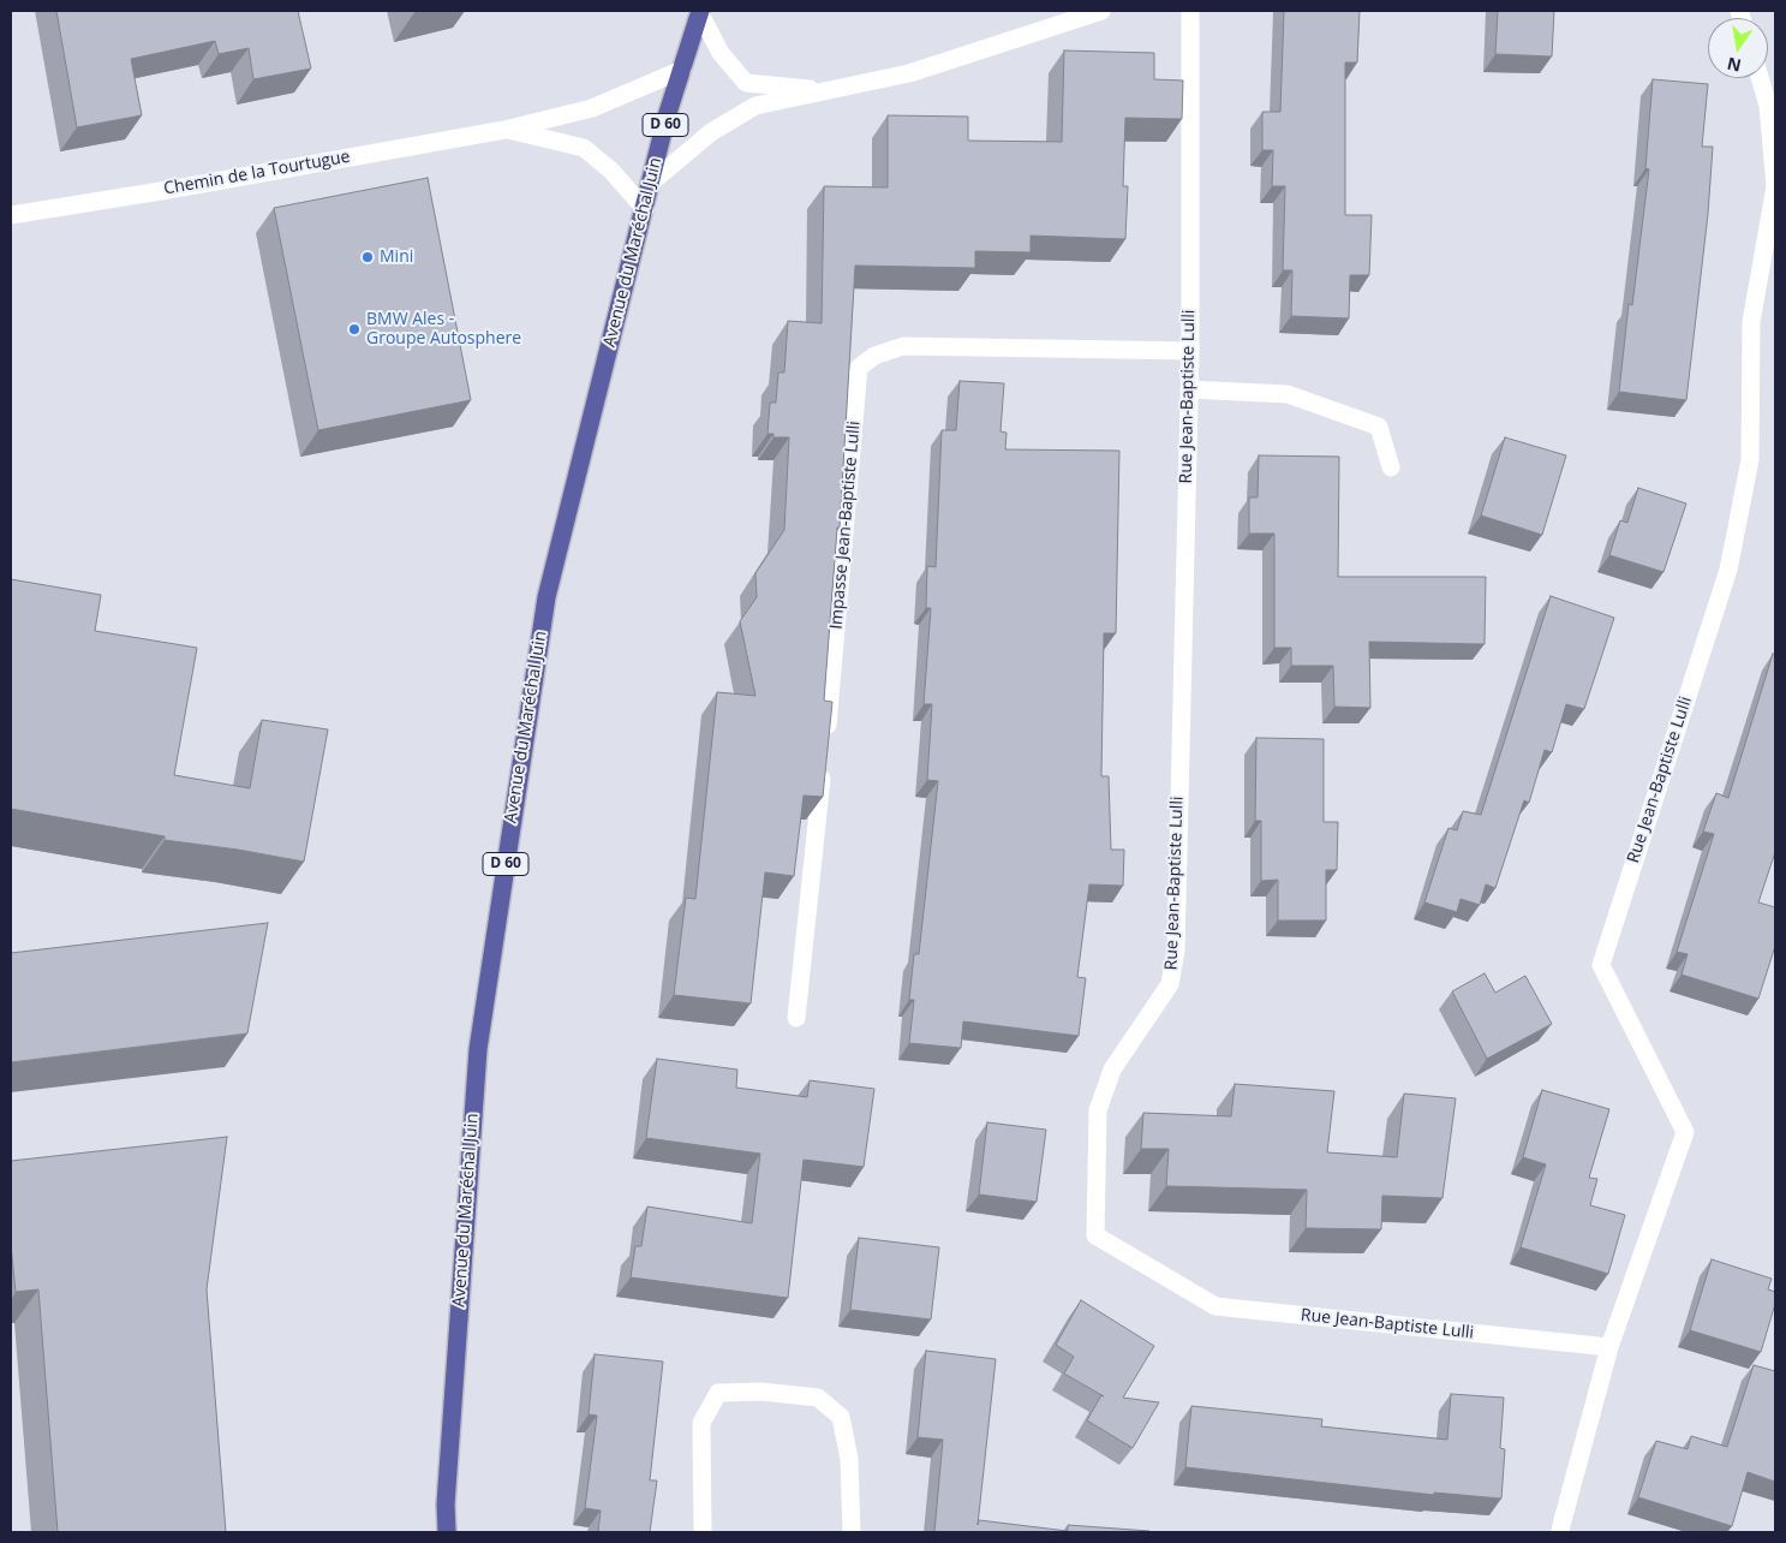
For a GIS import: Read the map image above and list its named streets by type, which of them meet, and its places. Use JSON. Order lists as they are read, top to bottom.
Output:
{
  "streets": {
    "main road": ["D 60", "Avenue du Maréchal Juin"],
    "street": ["Chemin de la Tourtugue", "Rue Jean-Baptiste Lulli", "Impasse Jean-Baptiste Lulli"]
  },
  "crossings": [
    ["Chemin de la Tourtugue", "Avenue du Maréchal Juin"],
    ["Rue Jean-Baptiste Lulli", "Impasse Jean-Baptiste Lulli"]
  ],
  "places": ["Mini", "BMW Ales - Groupe Autosphere"],
  "north": "bottom"
}
